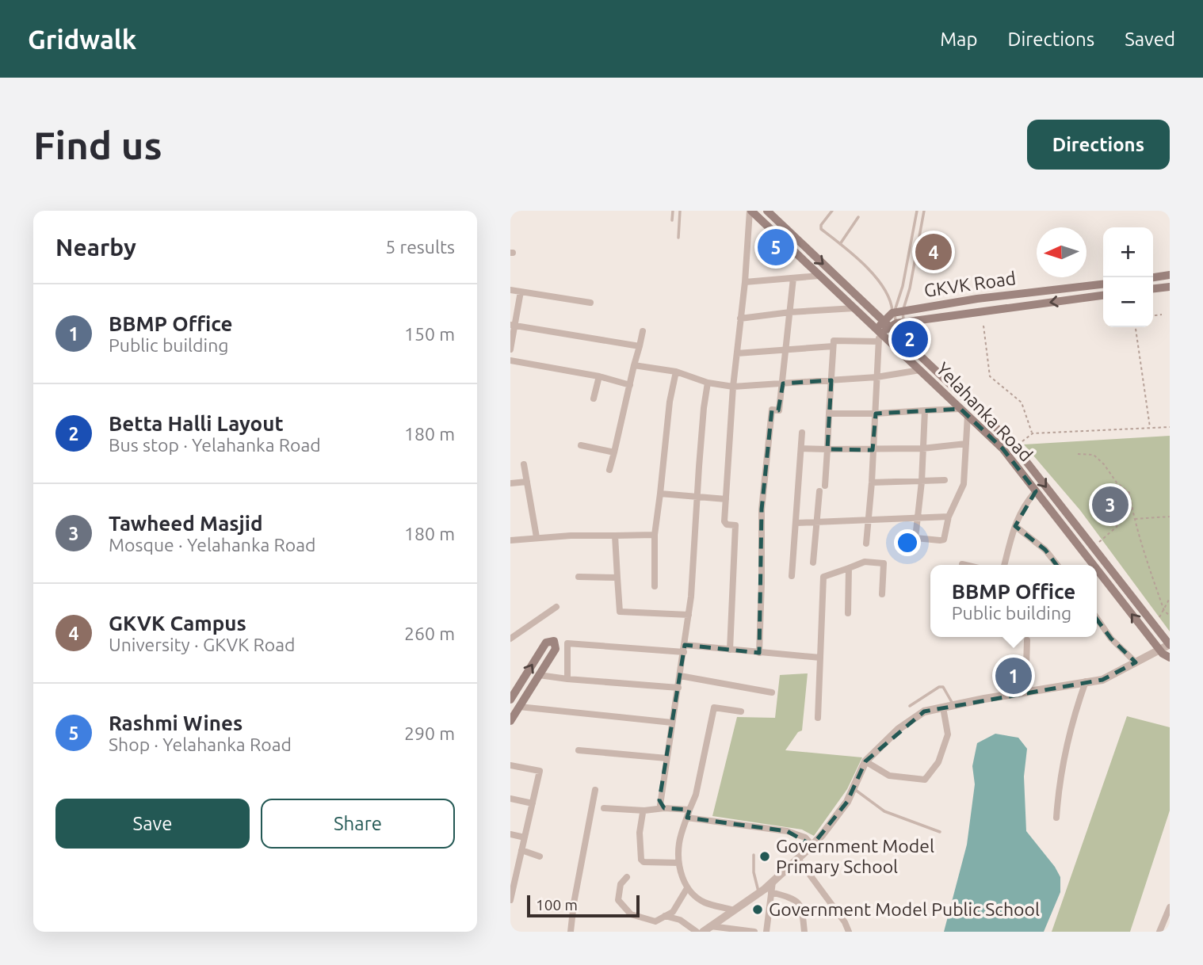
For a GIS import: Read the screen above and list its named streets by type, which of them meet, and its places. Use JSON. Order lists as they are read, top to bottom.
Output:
{
  "streets": {
    "main road": ["GKVK Road", "Yelahanka Road"]
  },
  "crossings": [
    ["GKVK Road", "Yelahanka Road"]
  ],
  "places": ["Government Model Primary School", "Government Model Public School"],
  "scale_bar": "100 m",
  "north": "left",
  "page": {
    "header": "Gridwalk",
    "nav": ["Map", "Directions", "Saved"],
    "buttons": [
      "Directions",
      ["Save", "Share"]
    ],
    "title": "Find us",
    "heading": ["Nearby", "5 results"],
    "pins": [
      "5",
      "4",
      "2",
      "3",
      "1"
    ],
    "map_buttons": ["+", "−"],
    "list": [
      {
        "mark": "1",
        "name": "BBMP Office",
        "note": "Public building",
        "value": "150 m"
      },
      {
        "mark": "2",
        "name": "Betta Halli Layout",
        "note": "Bus stop · Yelahanka Road",
        "value": "180 m"
      },
      {
        "mark": "3",
        "name": "Tawheed Masjid",
        "note": "Mosque · Yelahanka Road",
        "value": "180 m"
      },
      {
        "mark": "4",
        "name": "GKVK Campus",
        "note": "University · GKVK Road",
        "value": "260 m"
      },
      {
        "mark": "5",
        "name": "Rashmi Wines",
        "note": "Shop · Yelahanka Road",
        "value": "290 m"
      }
    ],
    "popup": ["BBMP Office", "Public building"],
    "scale": "100 m"
  }
}
